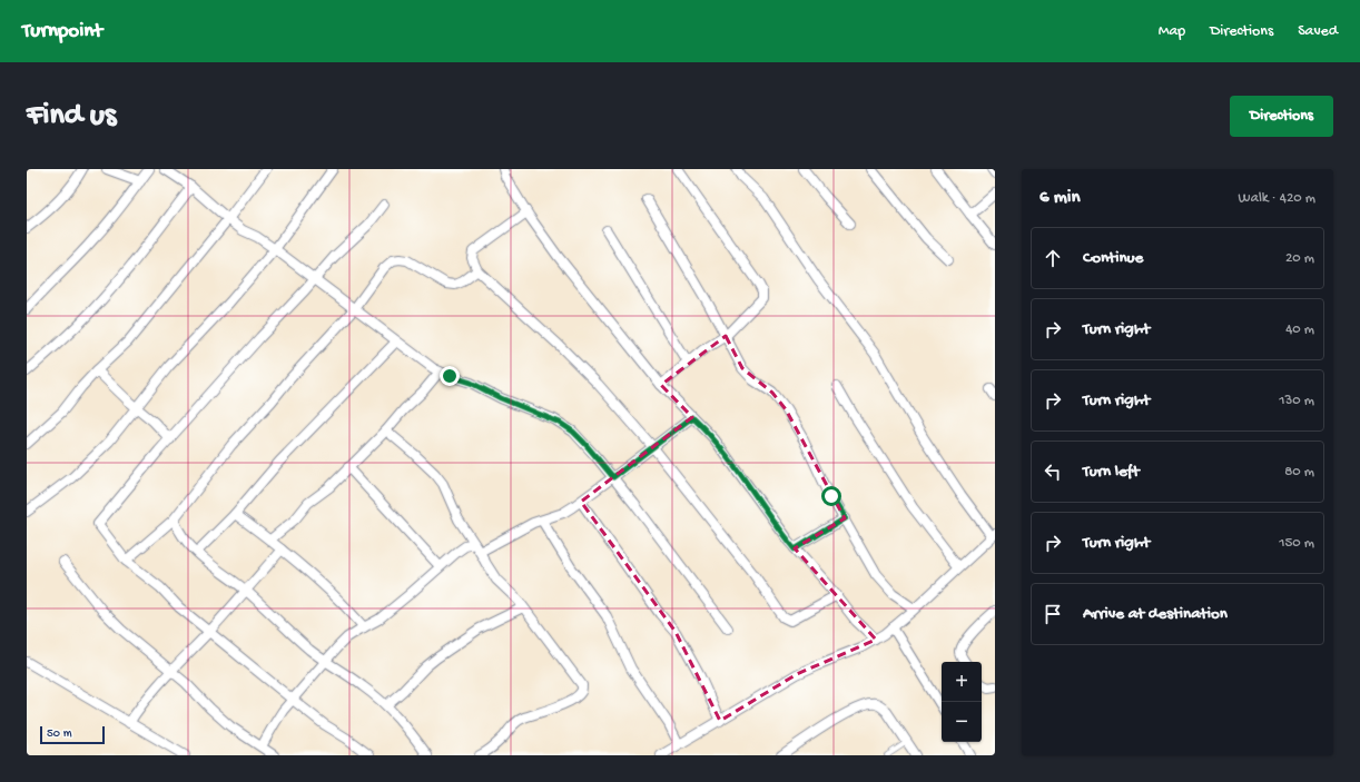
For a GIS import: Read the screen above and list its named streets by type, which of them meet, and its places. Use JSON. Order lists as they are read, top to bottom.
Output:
{
  "scale_bar": "50 m",
  "page": {
    "header": "Turnpoint",
    "nav": ["Map", "Directions", "Saved"],
    "buttons": "Directions",
    "title": "Find us",
    "heading": ["6 min", "Walk · 420 m"],
    "list": [
      ["Continue", "20 m"],
      ["Turn right", "40 m"],
      ["Turn right", "130 m"],
      ["Turn left", "80 m"],
      ["Turn right", "150 m"],
      "Arrive at destination"
    ],
    "map_buttons": ["+", "−"],
    "scale": "50 m"
  }
}
